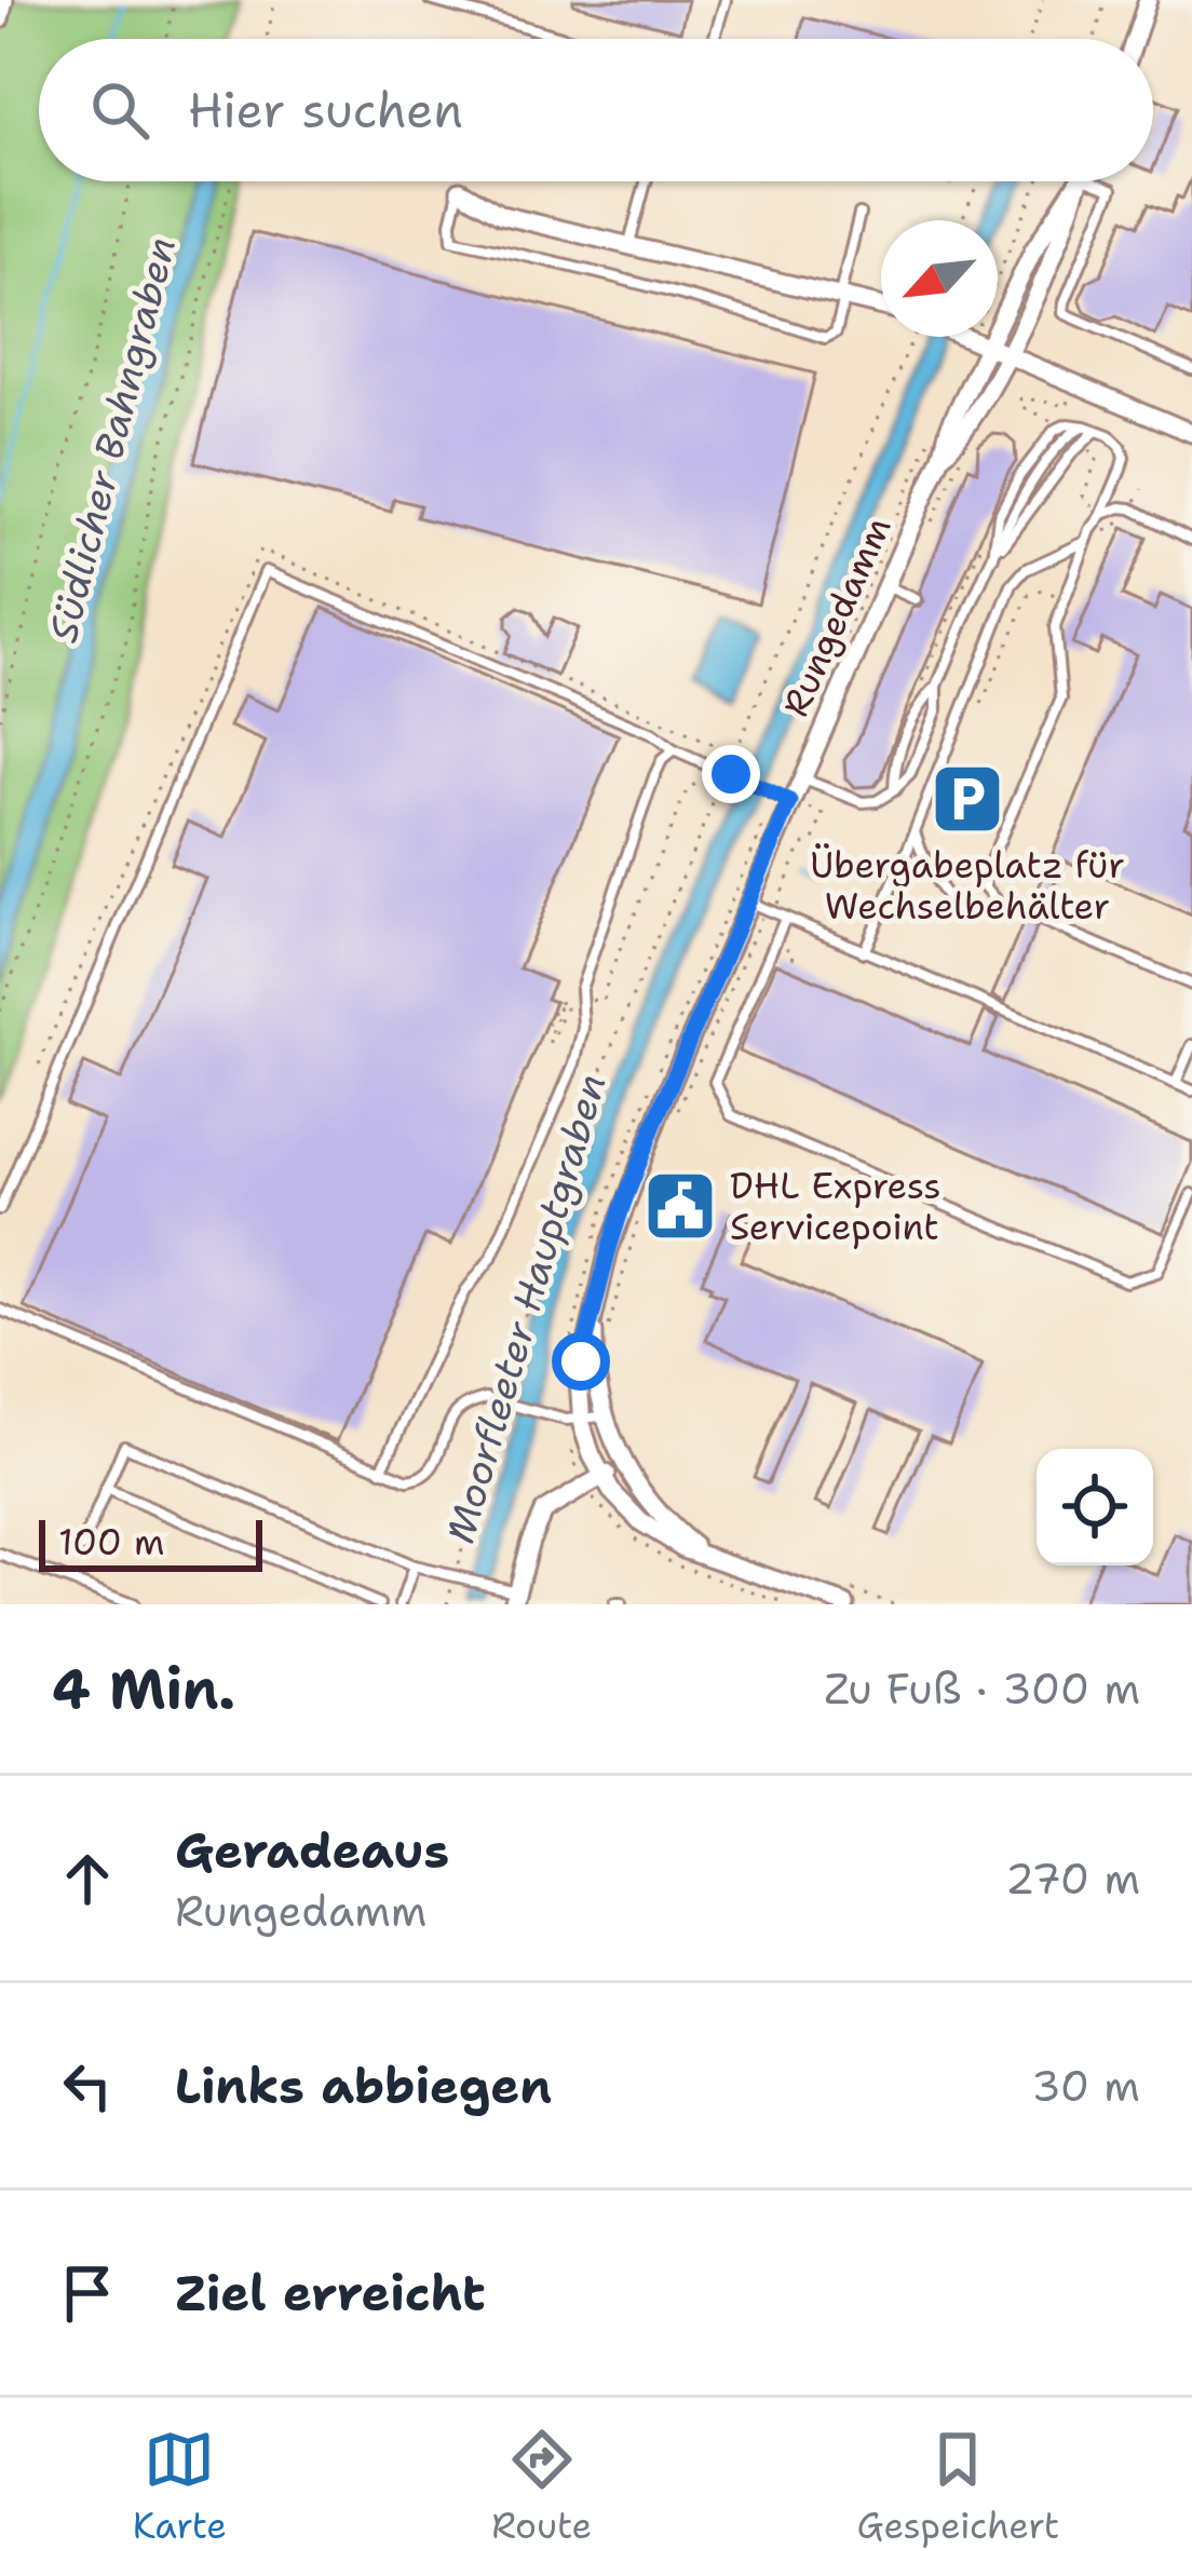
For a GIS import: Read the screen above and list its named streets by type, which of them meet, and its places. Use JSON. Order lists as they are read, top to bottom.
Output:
{
  "streets": {
    "street": ["Rungedamm"]
  },
  "water": ["Südlicher Bahngraben", "Moorfleeter Hauptgraben"],
  "places": {
    "parking": ["Übergabeplatz für Wechselbehälter"],
    "public building": ["DHL Express Servicepoint"]
  },
  "scale_bar": "100 m",
  "north": "bottom left",
  "page": {
    "search": "Hier suchen",
    "scale": "100 m",
    "heading": ["4 Min.", "Zu Fuß · 300 m"],
    "list": [
      ["Geradeaus", "Rungedamm", "270 m"],
      ["Links abbiegen", "30 m"],
      "Ziel erreicht"
    ],
    "nav": ["Karte", "Route", "Gespeichert"]
  }
}
